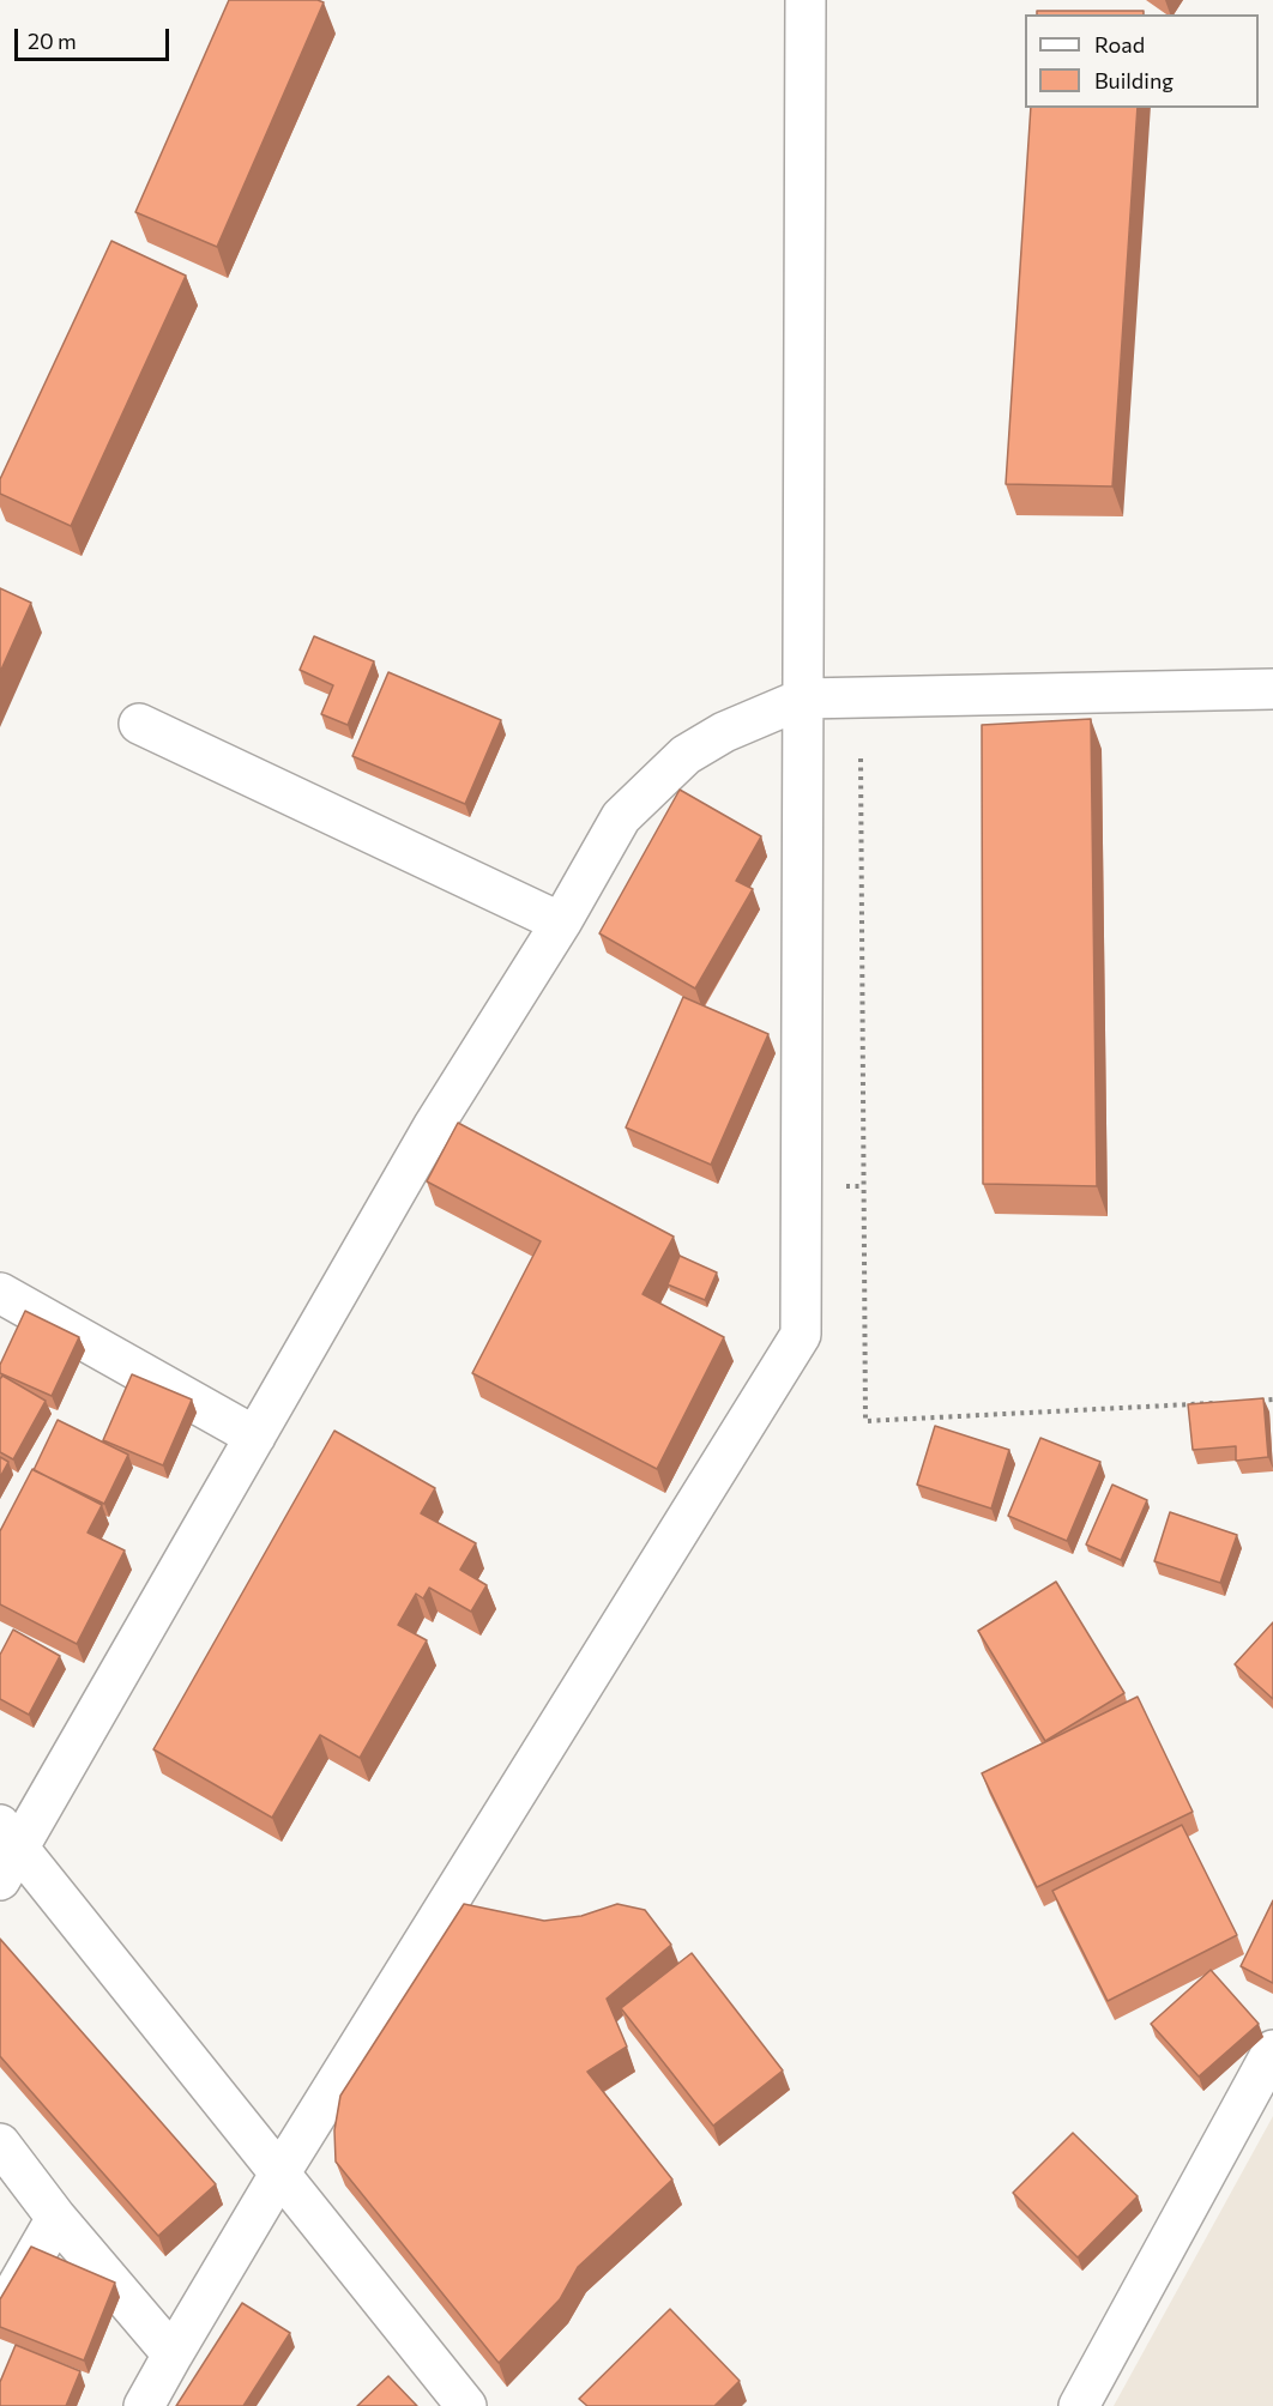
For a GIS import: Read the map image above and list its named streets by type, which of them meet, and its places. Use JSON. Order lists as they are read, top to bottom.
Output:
{
  "legend": ["Road", "Building"],
  "scale_bar": "20 m"
}
